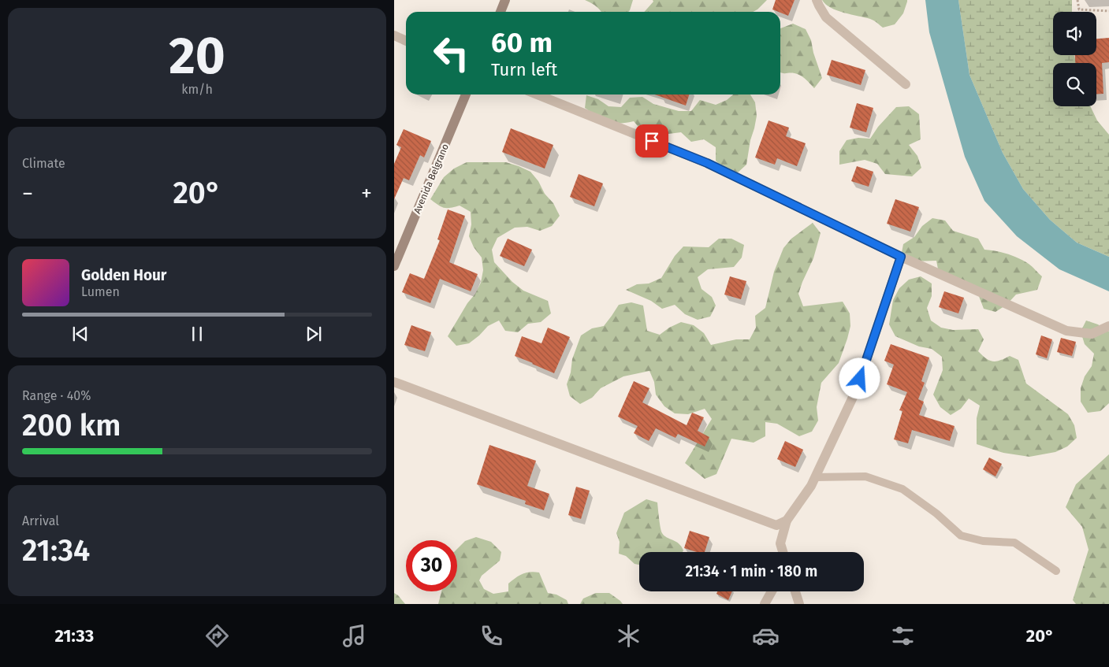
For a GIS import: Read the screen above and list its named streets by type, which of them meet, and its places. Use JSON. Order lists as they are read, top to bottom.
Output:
{
  "streets": {
    "street": ["Avenida Belgrano"]
  },
  "page": {
    "tile": [
      ["20", "km/h"],
      "Climate",
      ["Range · 40%", "200 km"],
      ["Arrival", "21:34"]
    ],
    "turn": ["60 m", "Turn left"],
    "heat": ["−", "20°", "+"],
    "song": ["Golden Hour", "Lumen"],
    "limit": "30",
    "trip": "21:34 · 1 min · 180 m",
    "tabs": ["21:33", "20°"]
  }
}
